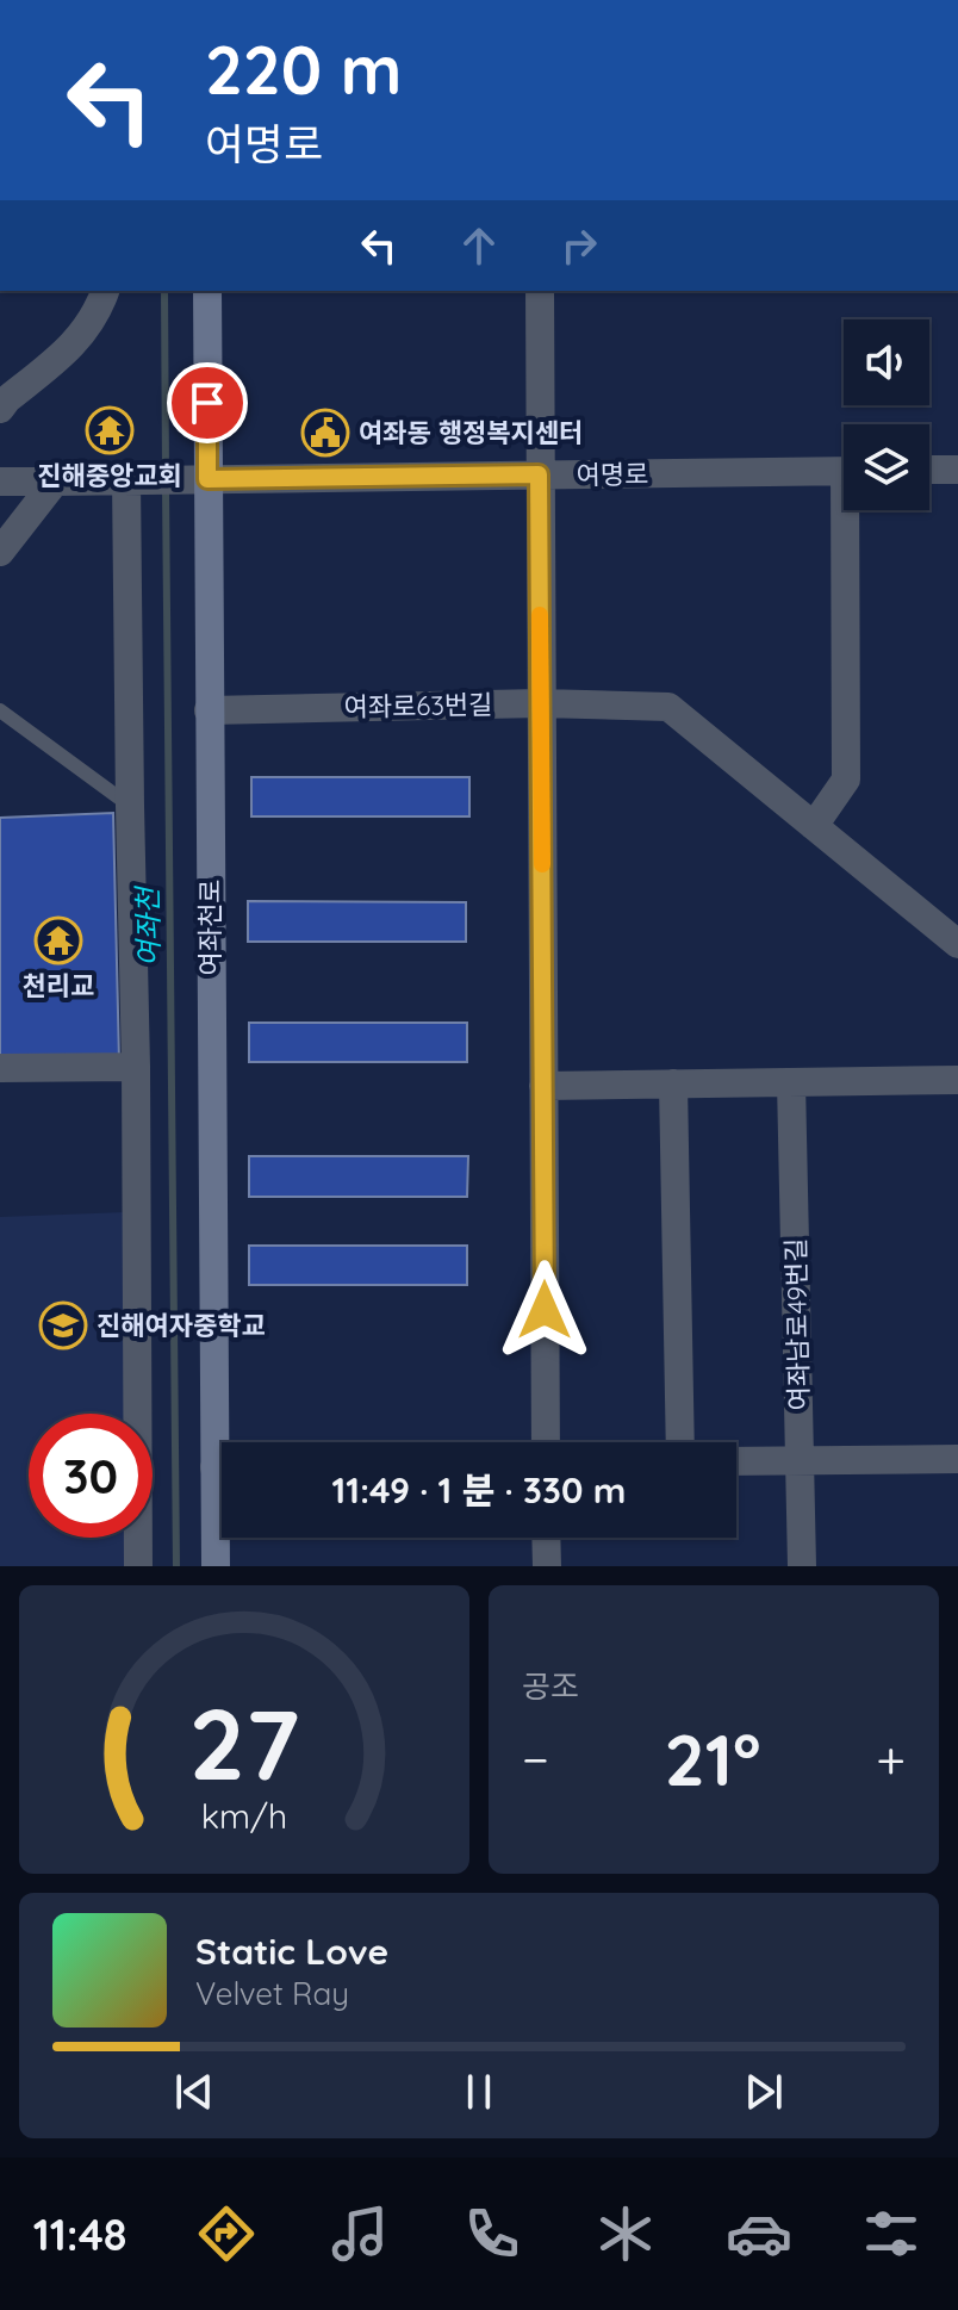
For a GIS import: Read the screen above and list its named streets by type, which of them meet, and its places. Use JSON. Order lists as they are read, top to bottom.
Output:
{
  "streets": {
    "street": [
      "여명로",
      "여좌로63번길",
      "여좌천로",
      "여좌남로49번길"
    ]
  },
  "crossings": [
    ["여명로", "여좌천로"],
    ["여좌로63번길", "여좌천로"]
  ],
  "water": ["여좌천"],
  "places": {
    "temple": ["진해중앙교회", "천리교"],
    "public building": ["여좌동 행정복지센터"],
    "school or university": ["진해여자중학교"]
  },
  "page": {
    "turn": ["220 m", "여명로"],
    "limit": "30",
    "trip": "11:49 · 1 분 · 330 m",
    "tile": "공조",
    "heat": ["−", "21°", "+"],
    "song": ["Static Love", "Velvet Ray"],
    "tabs": "11:48",
    "gauge": ["27", "km/h"]
  }
}
